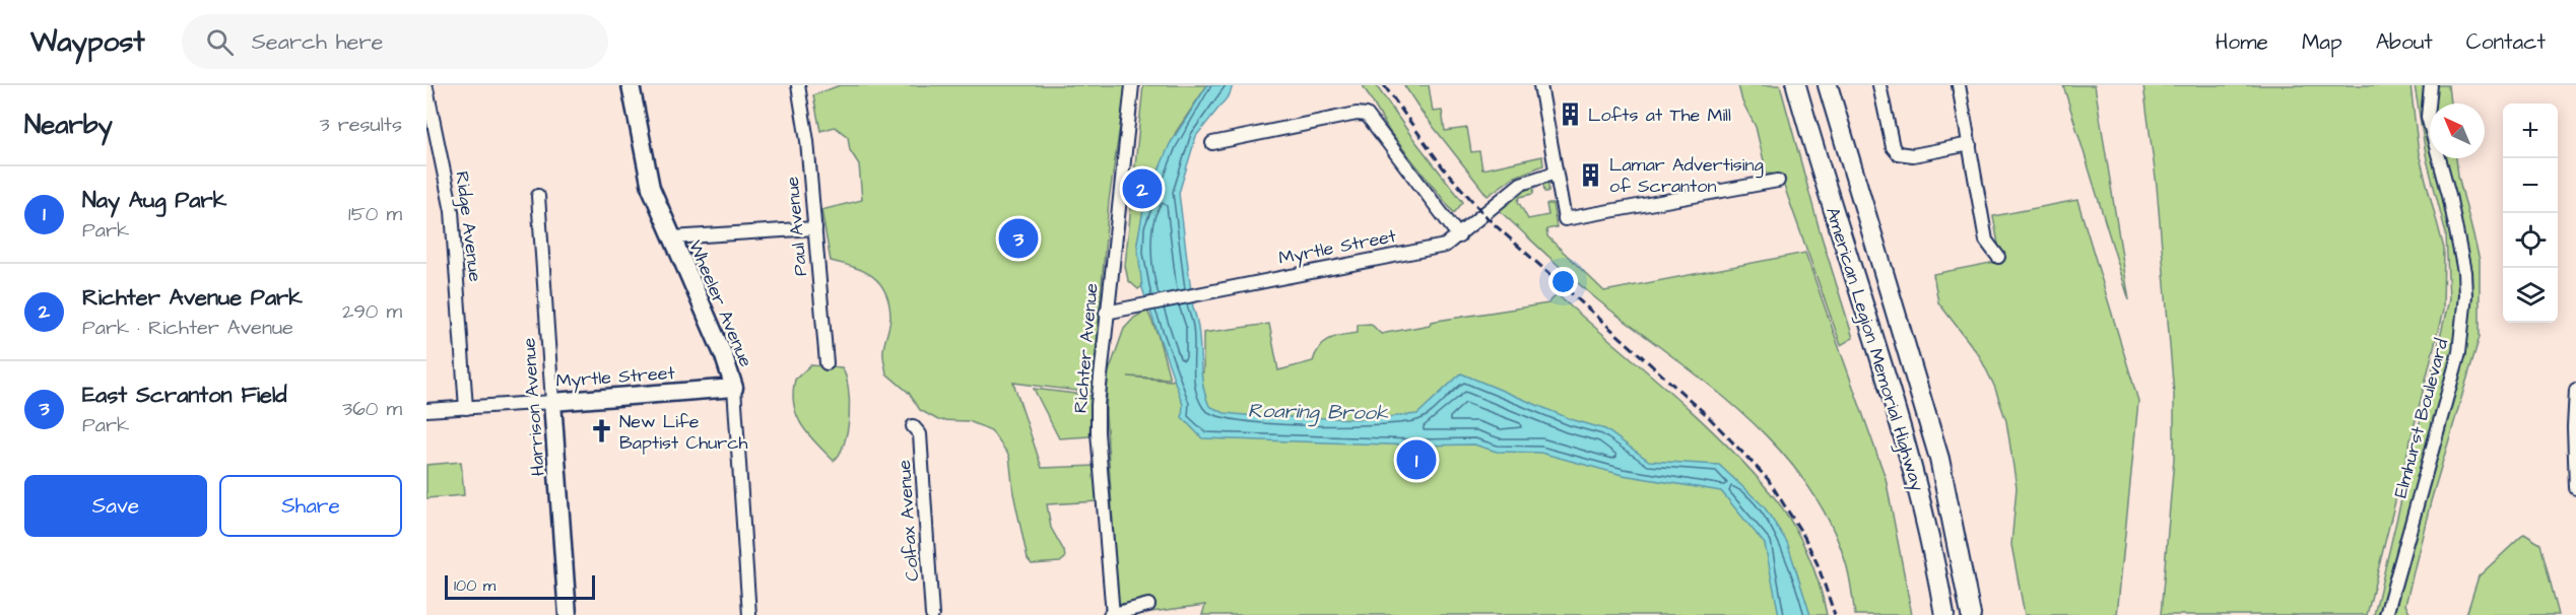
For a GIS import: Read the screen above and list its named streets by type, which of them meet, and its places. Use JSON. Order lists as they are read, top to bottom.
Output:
{
  "streets": {
    "highway": ["American Legion Memorial Highway"],
    "main road": ["Myrtle Street", "Wheeler Avenue", "Harrison Avenue"],
    "street": [
      "Ridge Avenue",
      "Paul Avenue",
      "Richter Avenue",
      "Elmhurst Boulevard",
      "Colfax Avenue"
    ]
  },
  "crossings": [
    ["Ridge Avenue", "Myrtle Street"],
    ["Myrtle Street", "Wheeler Avenue"],
    ["Myrtle Street", "Richter Avenue"],
    ["Myrtle Street", "Harrison Avenue"]
  ],
  "water": ["Roaring Brook"],
  "places": {
    "building": ["Lofts at The Mill", "Lamar Advertising of Scranton"],
    "church": ["New Life Baptist Church"]
  },
  "scale_bar": "100 m",
  "north": "top left",
  "page": {
    "header": "Waypost",
    "search": "Search here",
    "nav": [
      "Home",
      "Map",
      "About",
      "Contact"
    ],
    "heading": ["Nearby", "3 results"],
    "map_buttons": ["+", "−"],
    "list": [
      {
        "mark": "1",
        "name": "Nay Aug Park",
        "note": "Park",
        "value": "150 m"
      },
      {
        "mark": "2",
        "name": "Richter Avenue Park",
        "note": "Park · Richter Avenue",
        "value": "290 m"
      },
      {
        "mark": "3",
        "name": "East Scranton Field",
        "note": "Park",
        "value": "360 m"
      }
    ],
    "pins": ["2", "3", "1"],
    "buttons": ["Save", "Share"],
    "scale": "100 m"
  }
}
